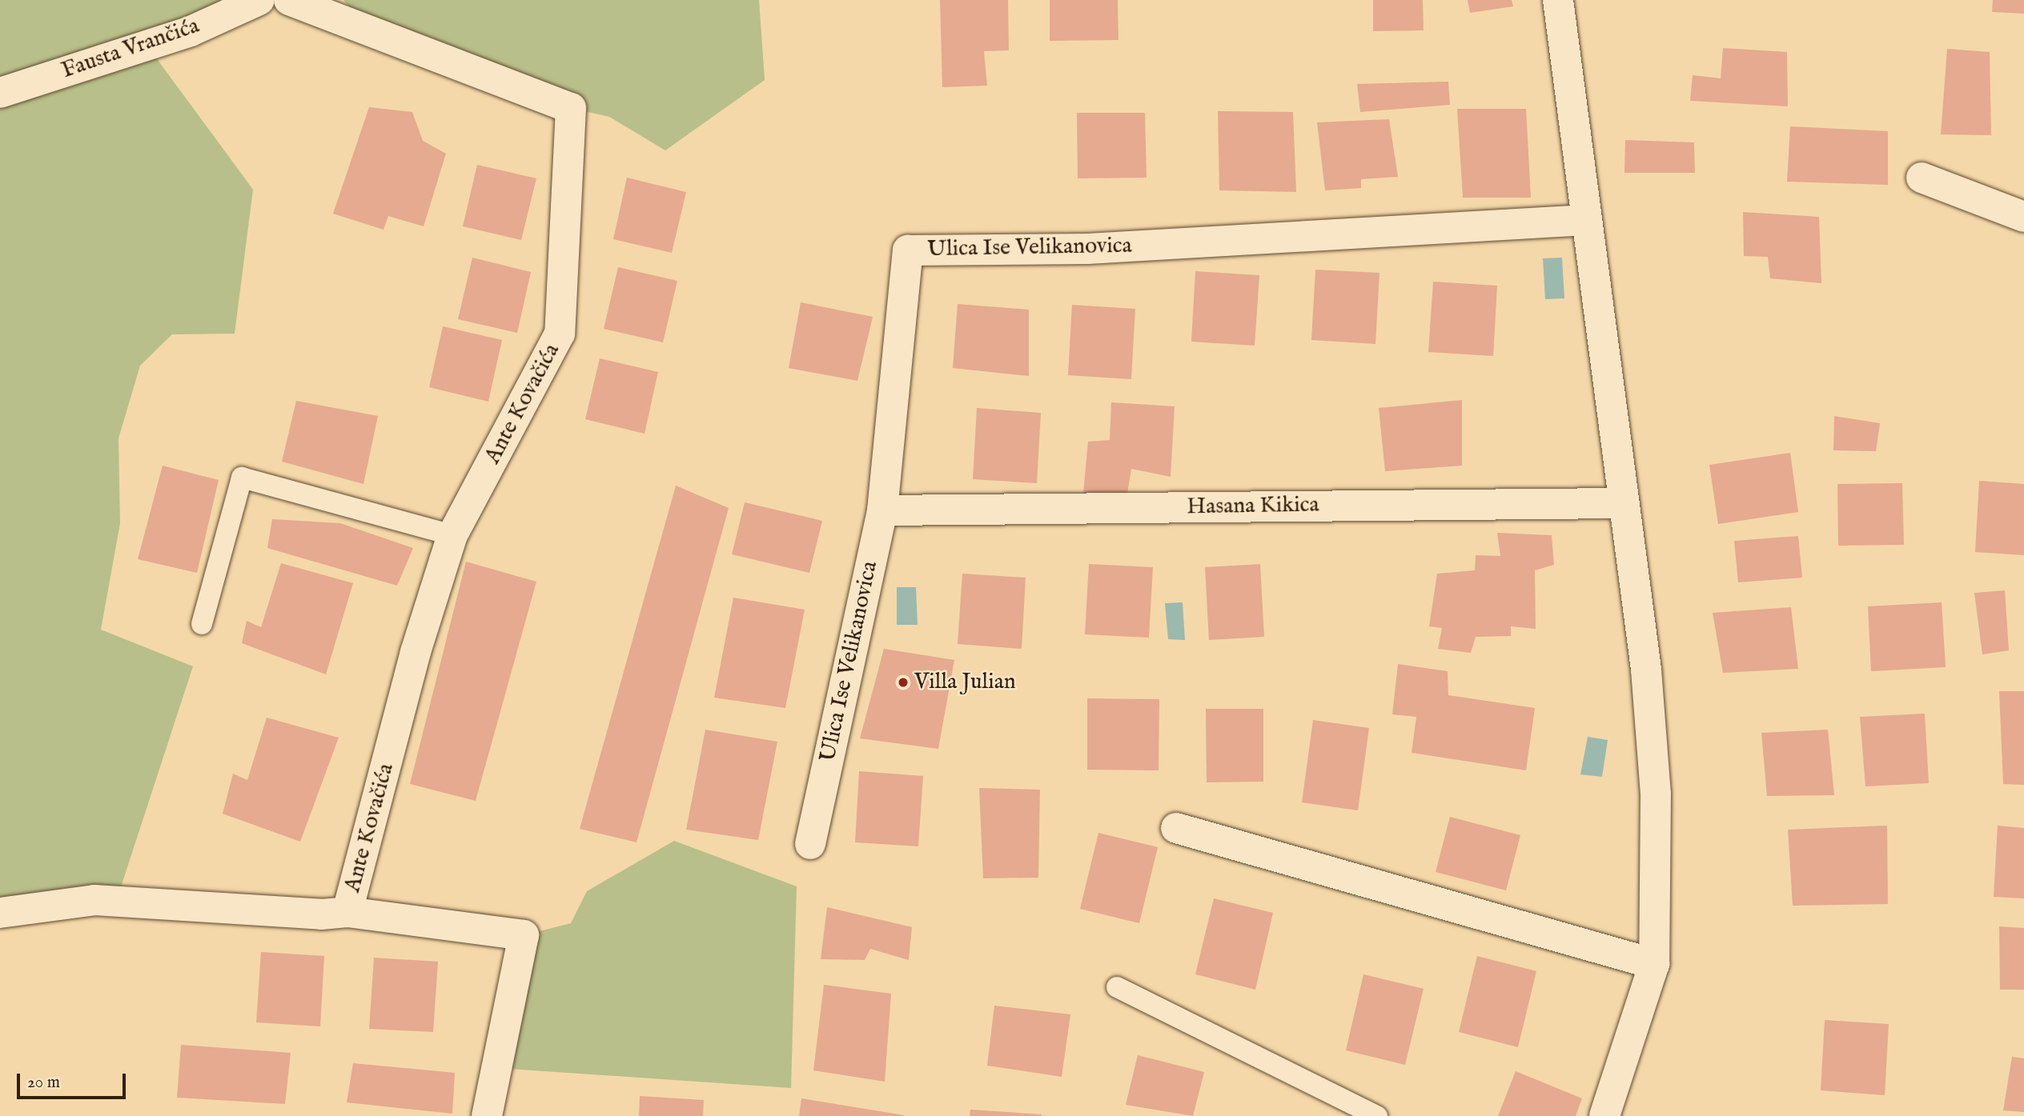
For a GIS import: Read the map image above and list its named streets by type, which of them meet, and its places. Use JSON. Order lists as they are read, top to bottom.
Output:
{
  "streets": {
    "street": [
      "Fausta Vrančića",
      "Ulica Ise Velikanovica",
      "Ante Kovačića",
      "Hasana Kikica"
    ]
  },
  "crossings": [
    ["Ulica Ise Velikanovica", "Hasana Kikica"]
  ],
  "places": ["Villa Julian"],
  "scale_bar": "20 m"
}
